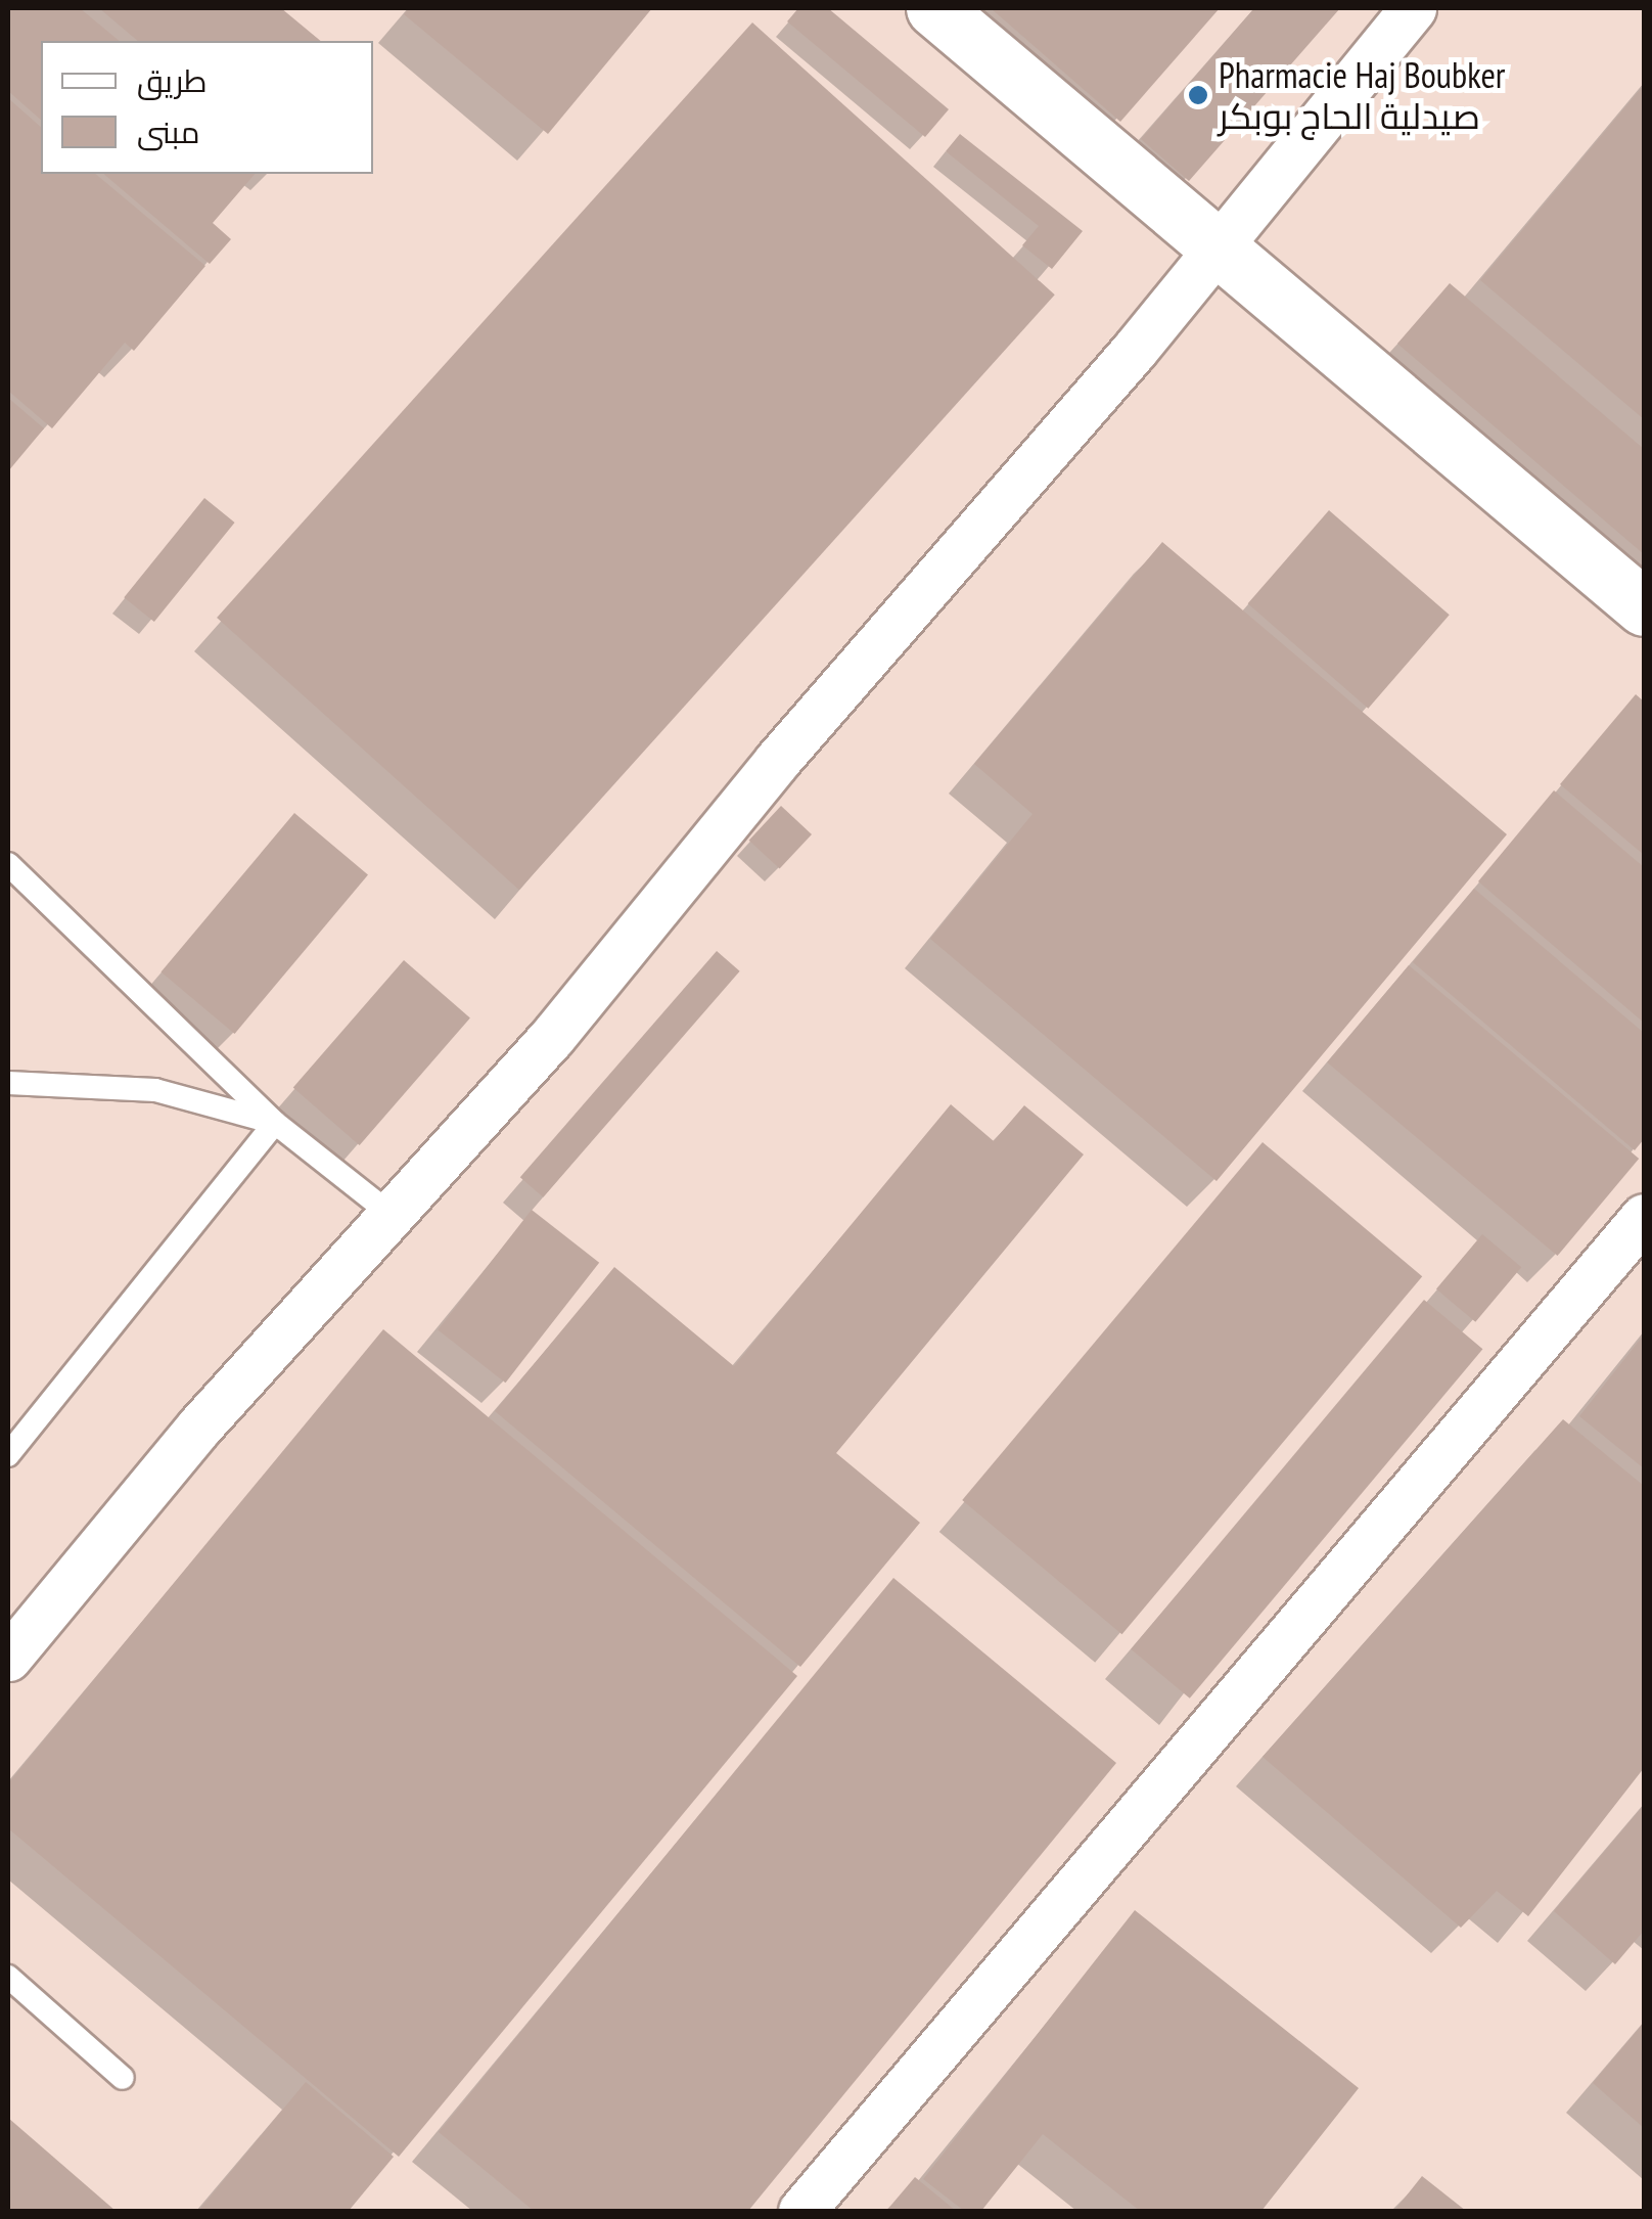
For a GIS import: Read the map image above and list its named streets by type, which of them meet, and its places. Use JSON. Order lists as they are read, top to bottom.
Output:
{
  "places": ["Pharmacie Haj Boubker صيدلية الحاج بوبكر"],
  "legend": ["طريق", "مبنى"]
}
